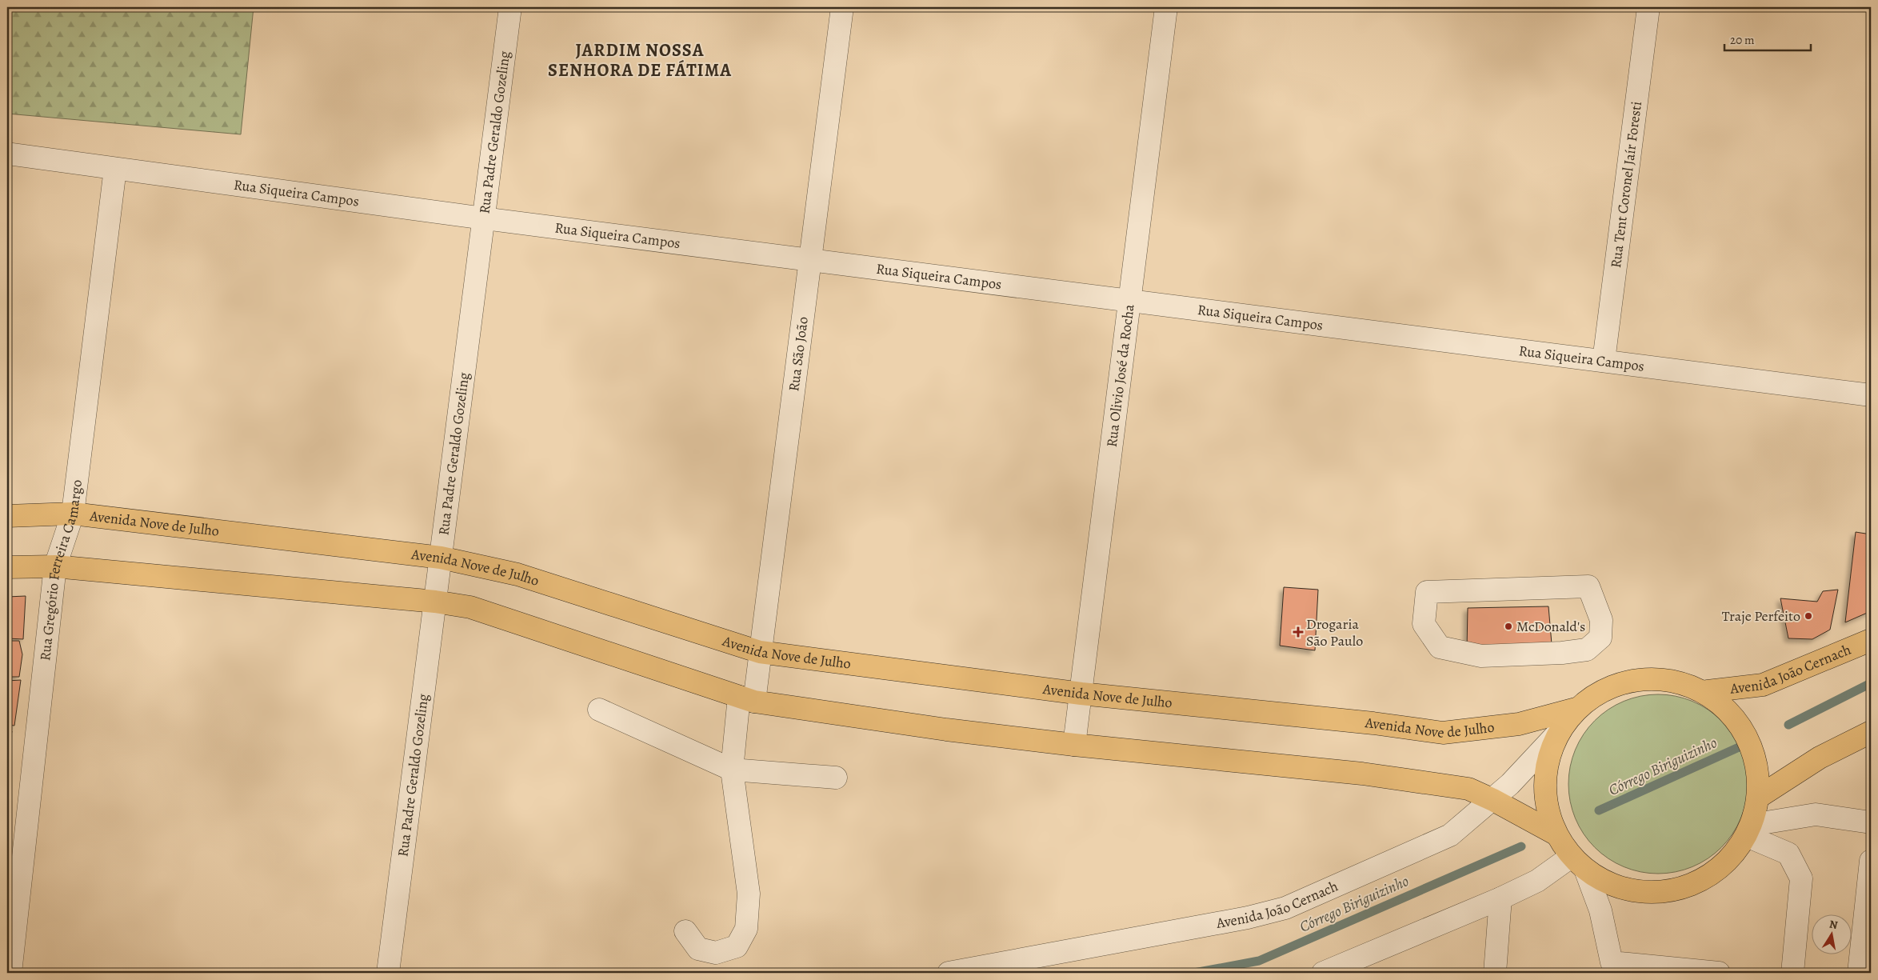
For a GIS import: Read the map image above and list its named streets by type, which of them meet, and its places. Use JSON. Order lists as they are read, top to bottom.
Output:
{
  "streets": {
    "main road": ["Avenida Nove de Julho", "Avenida João Cernach"],
    "street": [
      "Rua Padre Geraldo Gozeling",
      "Rua Tent Coronel Jaír Foresti",
      "Rua Siqueira Campos",
      "Rua São João",
      "Rua Olivio José da Rocha",
      "Rua Gregório Ferreira Camargo"
    ]
  },
  "crossings": [
    ["Rua Padre Geraldo Gozeling", "Rua Siqueira Campos"],
    ["Rua Padre Geraldo Gozeling", "Avenida Nove de Julho"],
    ["Rua Tent Coronel Jaír Foresti", "Rua Siqueira Campos"],
    ["Rua Siqueira Campos", "Rua São João"],
    ["Rua Siqueira Campos", "Rua Olivio José da Rocha"],
    ["Rua Siqueira Campos", "Rua Gregório Ferreira Camargo"],
    ["Rua São João", "Avenida Nove de Julho"],
    ["Rua Olivio José da Rocha", "Avenida Nove de Julho"],
    ["Avenida Nove de Julho", "Rua Gregório Ferreira Camargo"]
  ],
  "districts": ["JARDIM NOSSA SENHORA DE FÁTIMA"],
  "water": ["Córrego Biriguizinho"],
  "places": {
    "other": ["Traje Perfeito", "McDonald's"],
    "health": ["Drogaria São Paulo"]
  },
  "scale_bar": "20 m",
  "north": "top"
}
